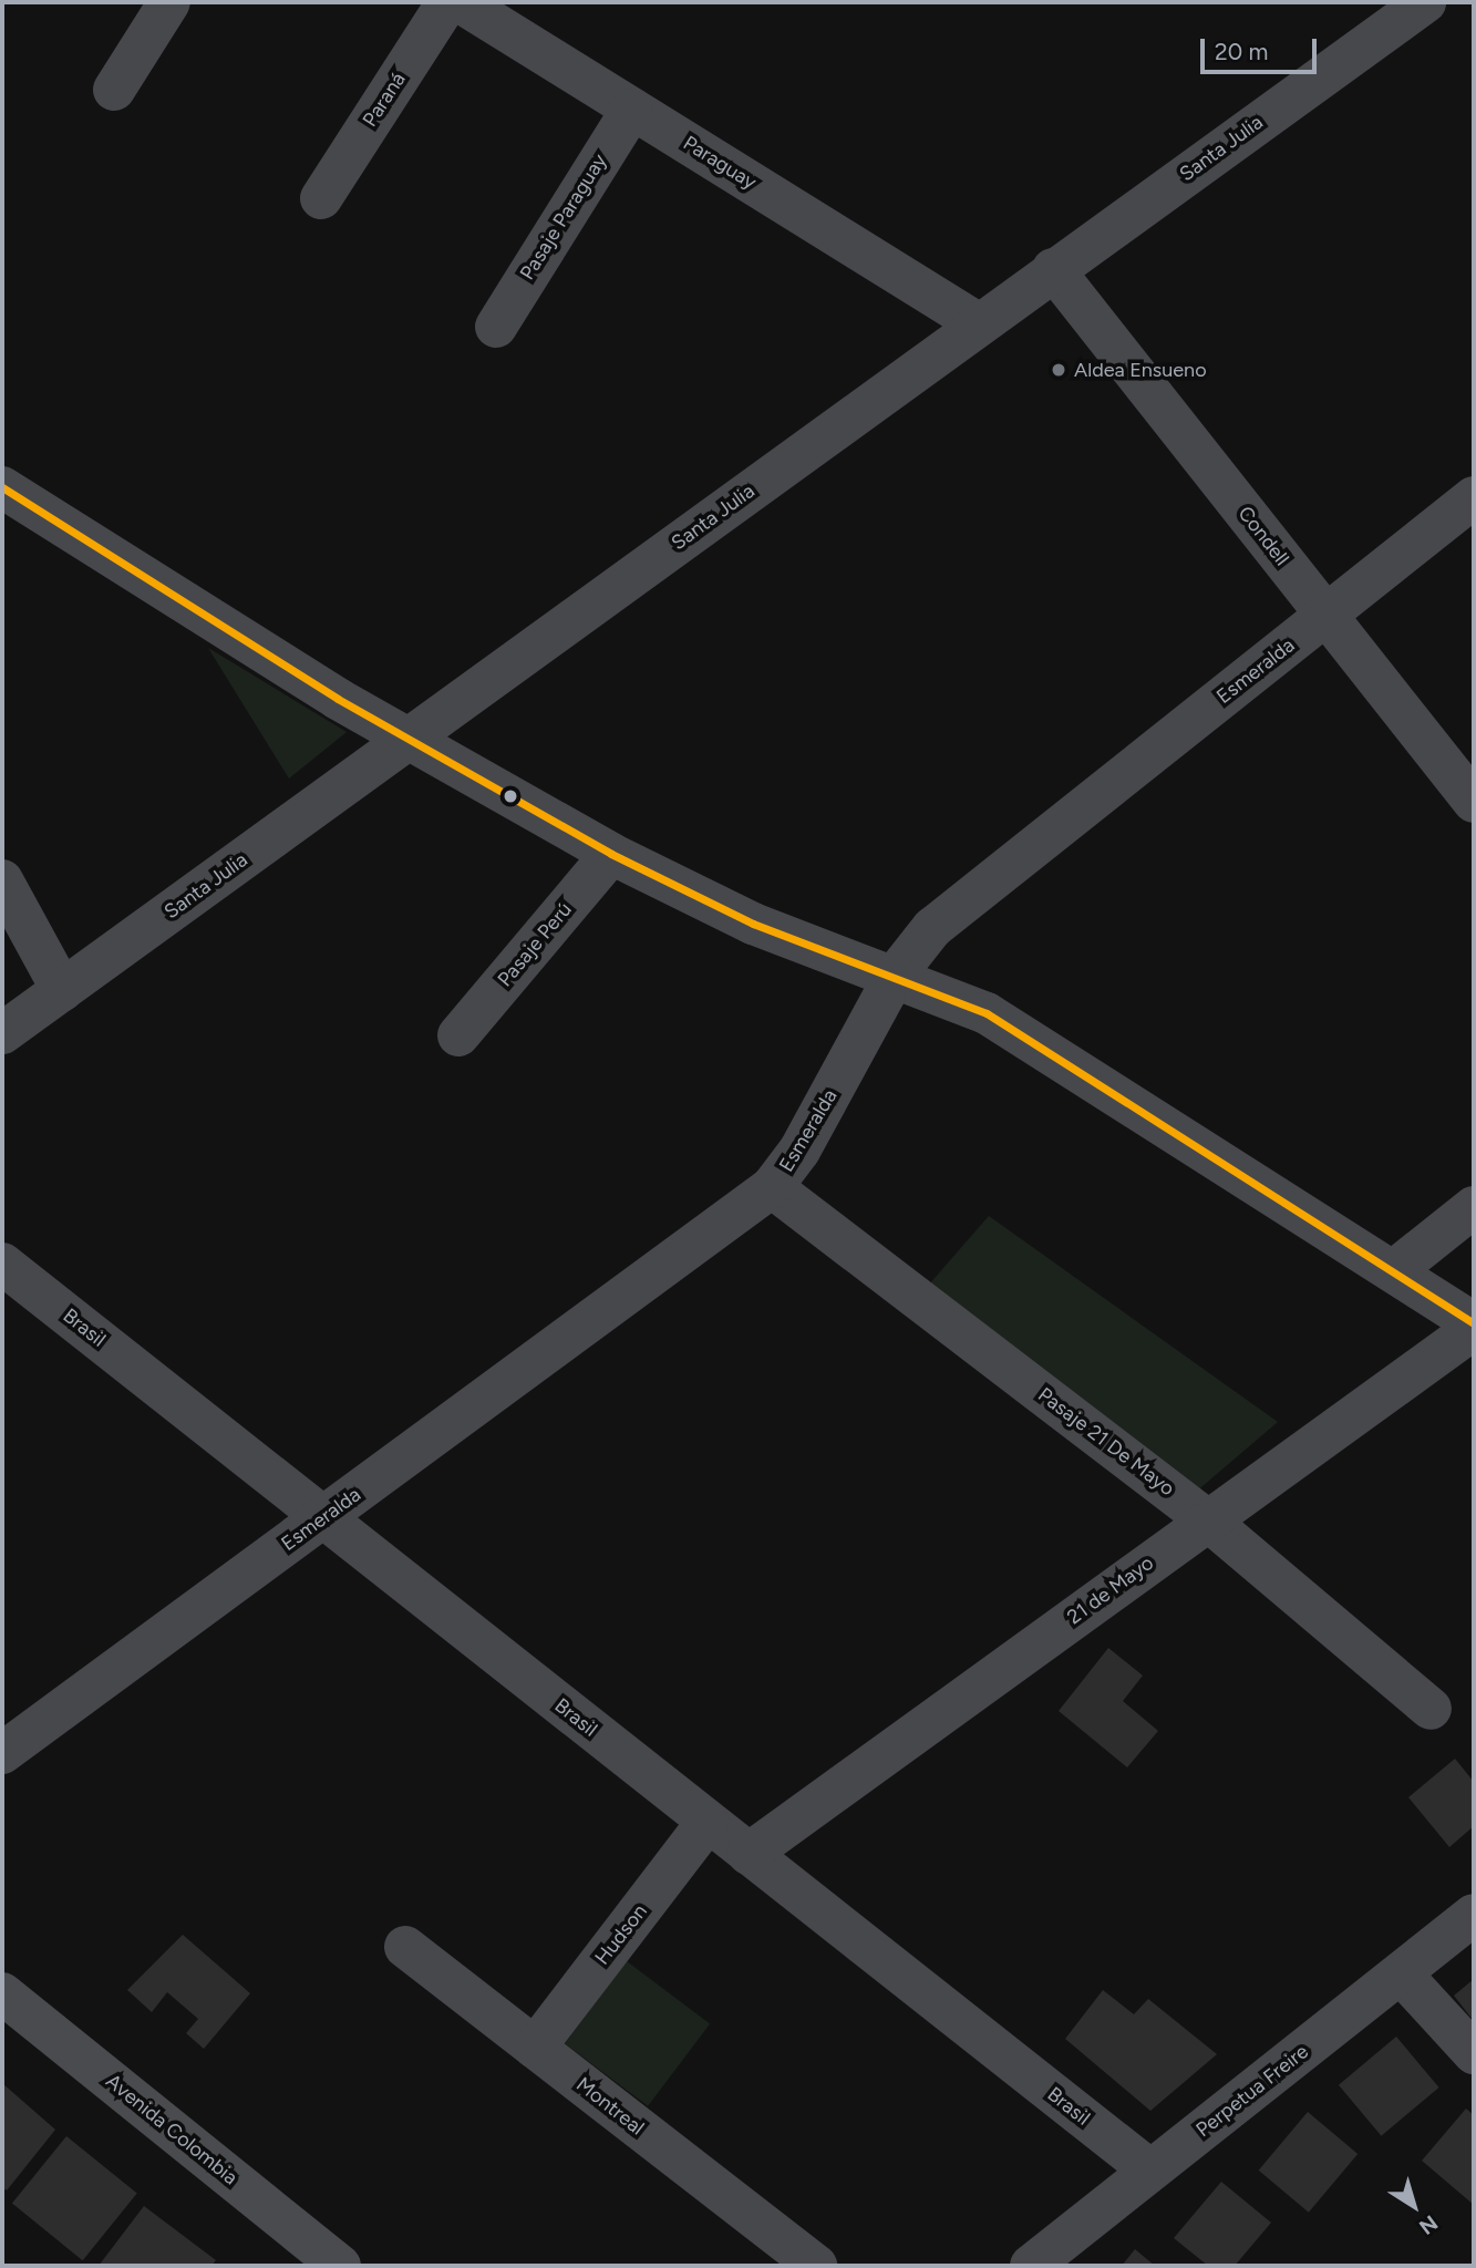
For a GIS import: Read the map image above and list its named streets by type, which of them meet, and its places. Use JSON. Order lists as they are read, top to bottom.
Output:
{
  "streets": {
    "main road": ["Avenida Colombia"],
    "street": [
      "Paraná",
      "Santa Julia",
      "Paraguay",
      "Pasaje Paraguay",
      "Condell",
      "Esmeralda",
      "Pasaje Perú",
      "Brasil",
      "Pasaje 21 De Mayo",
      "21 de Mayo",
      "Hudson",
      "Perpetua Freire",
      "Montreal"
    ]
  },
  "crossings": [
    ["Santa Julia", "Paraguay"],
    ["Santa Julia", "Condell"],
    ["Paraguay", "Pasaje Paraguay"],
    ["Condell", "Esmeralda"],
    ["Esmeralda", "Brasil"],
    ["Esmeralda", "Pasaje 21 De Mayo"],
    ["Brasil", "21 de Mayo"],
    ["Brasil", "Hudson"],
    ["Brasil", "Perpetua Freire"],
    ["Pasaje 21 De Mayo", "21 de Mayo"],
    ["Hudson", "Montreal"]
  ],
  "places": ["Aldea Ensueno"],
  "scale_bar": "20 m",
  "north": "bottom right"
}
